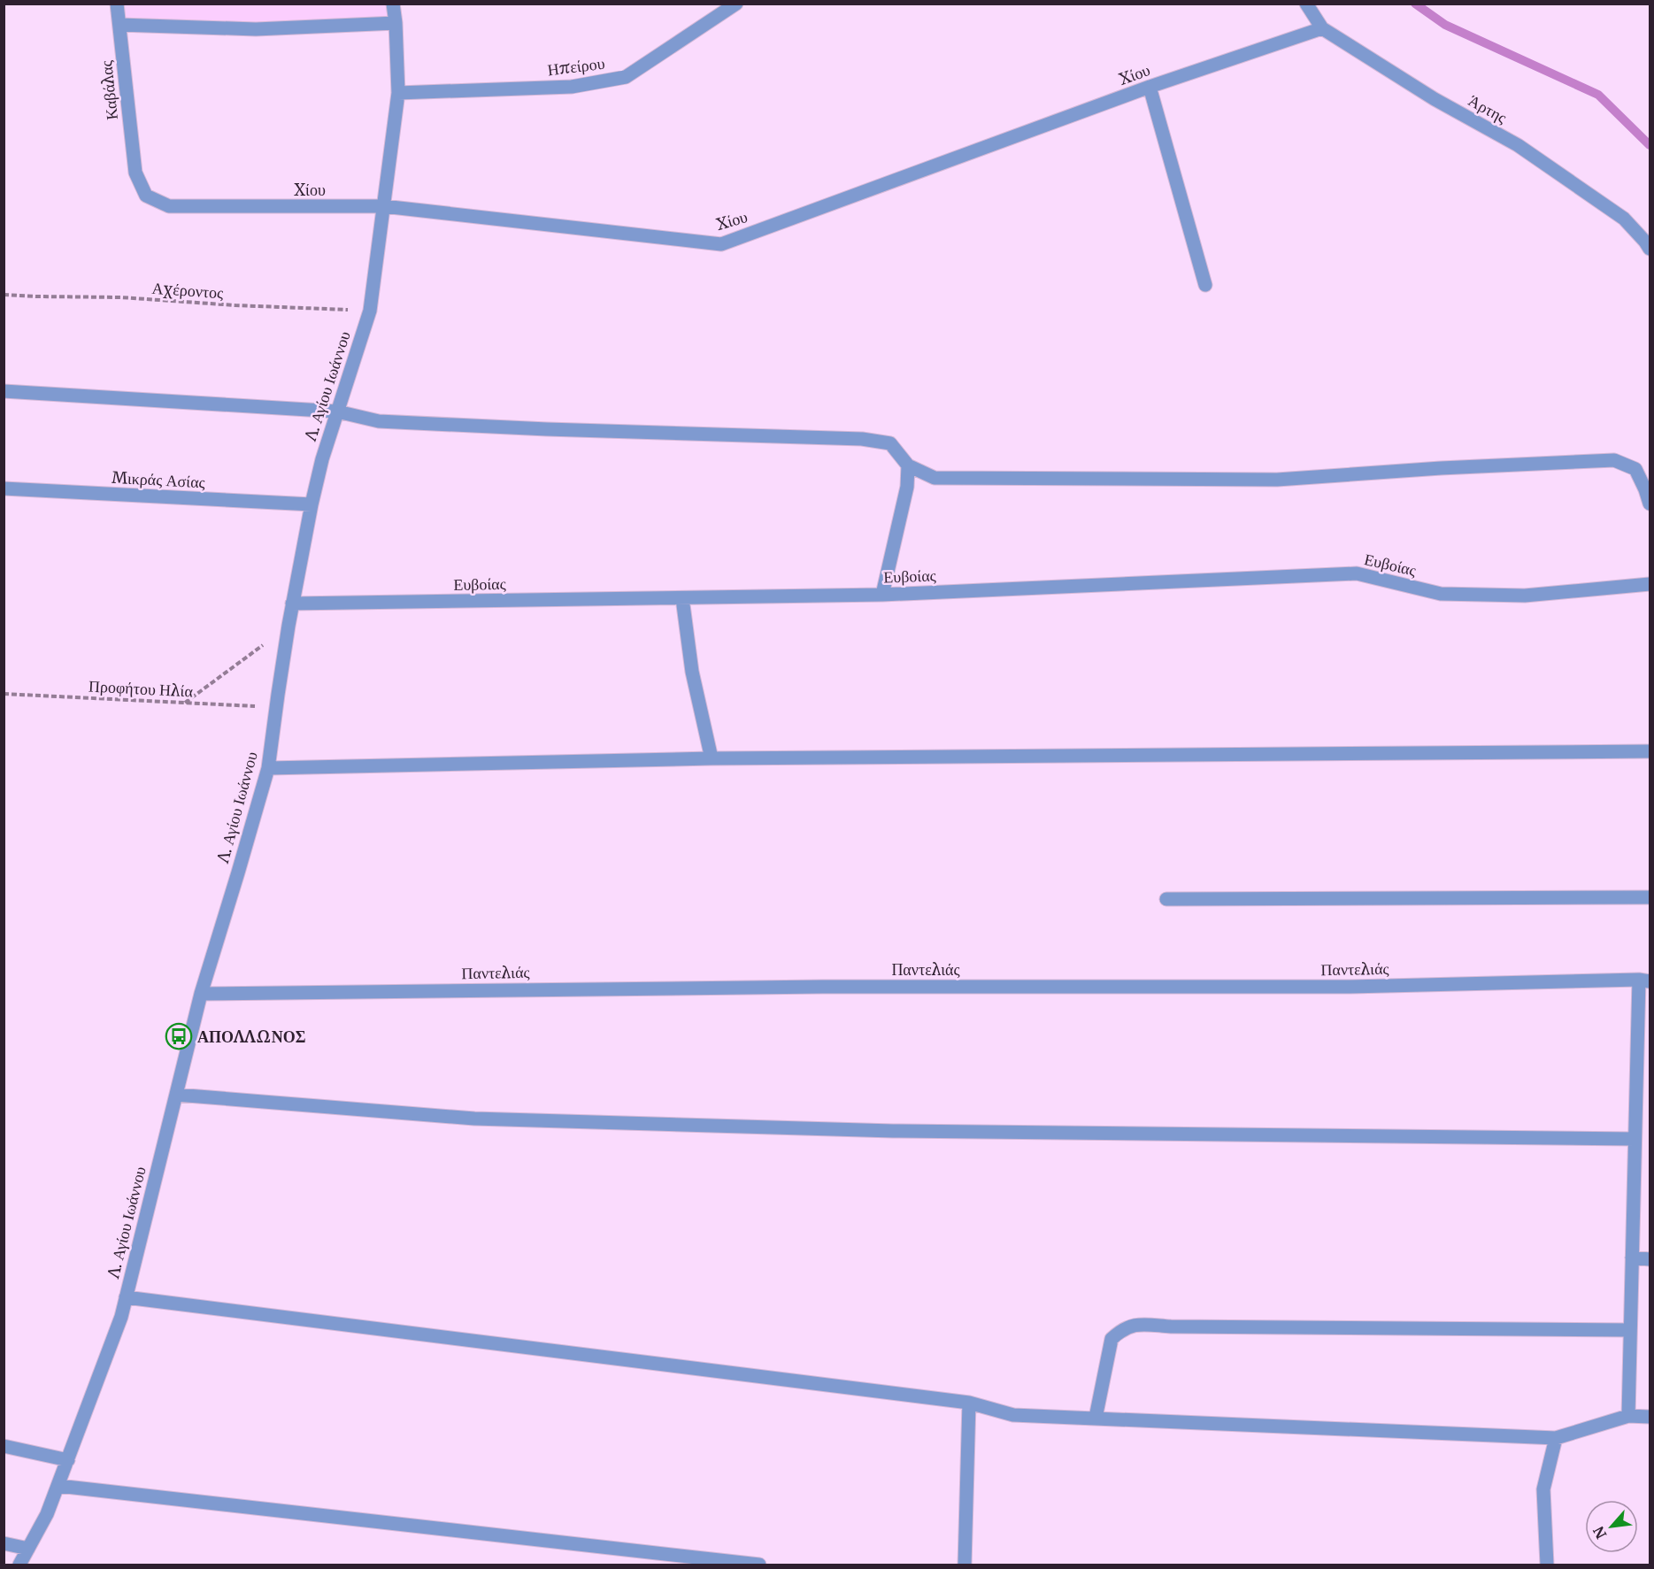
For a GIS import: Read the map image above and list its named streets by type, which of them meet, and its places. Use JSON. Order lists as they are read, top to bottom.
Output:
{
  "streets": {
    "street": [
      "Ηπείρου",
      "Χίου",
      "Καβάλας",
      "Άρτης",
      "Λ. Αγίου Ιωάννου",
      "Μικράς Ασίας",
      "Ευβοίας",
      "Παντελιάς"
    ],
    "path": ["Αχέροντος", "Προφήτου Ηλία"]
  },
  "crossings": [
    ["Ηπείρου", "Λ. Αγίου Ιωάννου"],
    ["Χίου", "Καβάλας"],
    ["Χίου", "Άρτης"],
    ["Χίου", "Λ. Αγίου Ιωάννου"],
    ["Αχέροντος", "Λ. Αγίου Ιωάννου"],
    ["Λ. Αγίου Ιωάννου", "Μικράς Ασίας"],
    ["Λ. Αγίου Ιωάννου", "Ευβοίας"],
    ["Λ. Αγίου Ιωάννου", "Προφήτου Ηλία"],
    ["Λ. Αγίου Ιωάννου", "Παντελιάς"]
  ],
  "places": {
    "bus stop": ["ΑΠΟΛΛΩΝΟΣ"]
  },
  "north": "bottom left"
}
